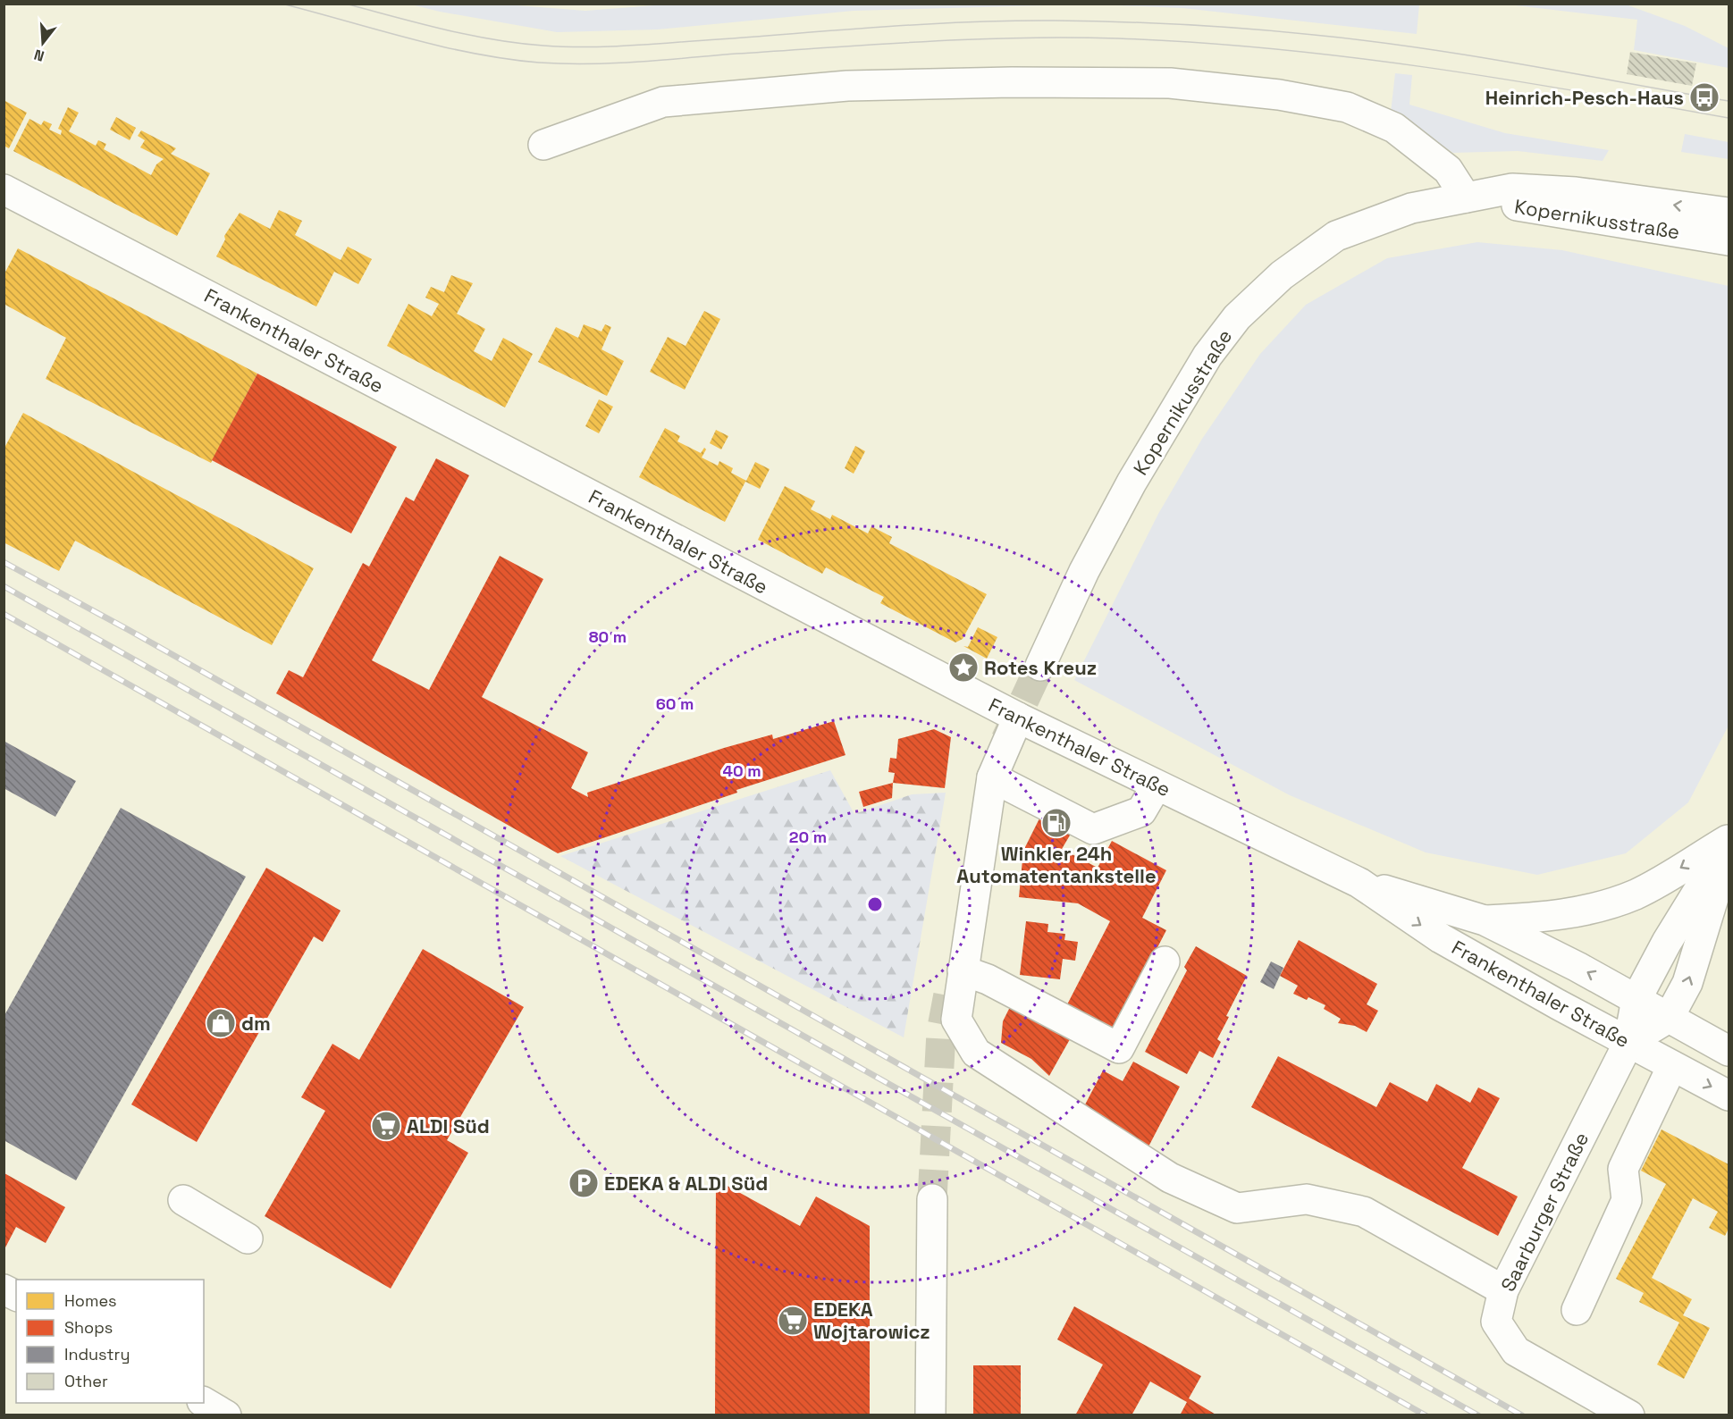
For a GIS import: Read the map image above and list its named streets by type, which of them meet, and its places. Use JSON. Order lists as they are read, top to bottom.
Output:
{
  "streets": {
    "street": ["Kopernikusstraße", "Frankenthaler Straße", "Saarburger Straße"]
  },
  "crossings": [
    ["Frankenthaler Straße", "Saarburger Straße"]
  ],
  "places": {
    "bus stop": ["Heinrich-Pesch-Haus"],
    "place": ["Rotes Kreuz"],
    "fuel station": ["Winkler 24h Automatentankstelle"],
    "shop": ["dm"],
    "supermarket": ["ALDI Süd", "EDEKA Wojtarowicz"],
    "parking": ["EDEKA & ALDI Süd"]
  },
  "legend": [
    "Homes",
    "Shops",
    "Industry",
    "Other"
  ],
  "north": "bottom",
  "rings": [
    "80 m",
    "60 m",
    "40 m",
    "20 m"
  ]
}
